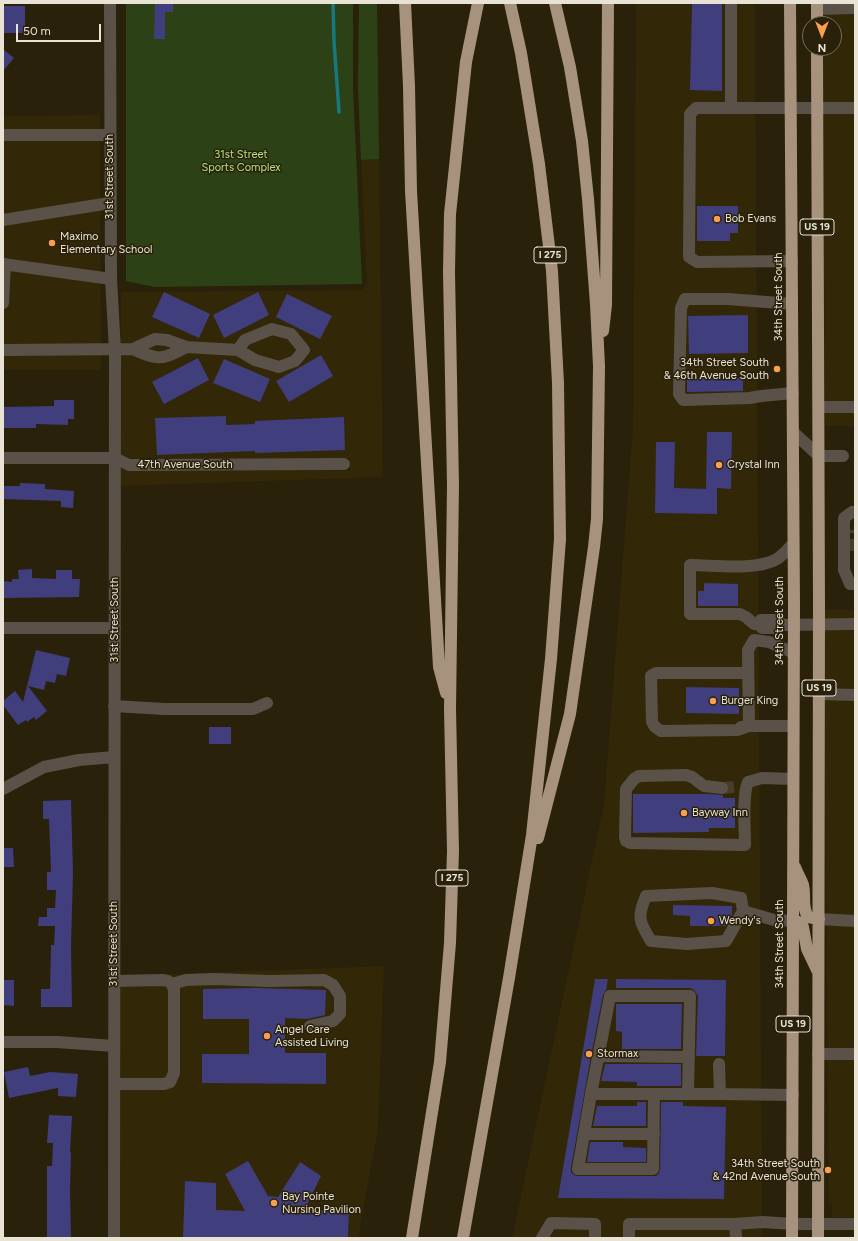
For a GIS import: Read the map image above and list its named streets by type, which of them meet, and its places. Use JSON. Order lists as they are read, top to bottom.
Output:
{
  "streets": {
    "highway": ["US 19", "I 275", "34th Street South"],
    "street": ["31st Street South", "47th Avenue South"]
  },
  "crossings": [
    ["31st Street South", "47th Avenue South"]
  ],
  "parks": ["31st Street Sports Complex"],
  "places": [
    "Bob Evans",
    "Maximo Elementary School",
    "34th Street South & 46th Avenue South",
    "Crystal Inn",
    "Burger King",
    "Bayway Inn",
    "Wendy's",
    "Angel Care Assisted Living",
    "Stormax",
    "34th Street South & 42nd Avenue South",
    "Bay Pointe Nursing Pavilion"
  ],
  "scale_bar": "50 m",
  "north": "bottom"
}
